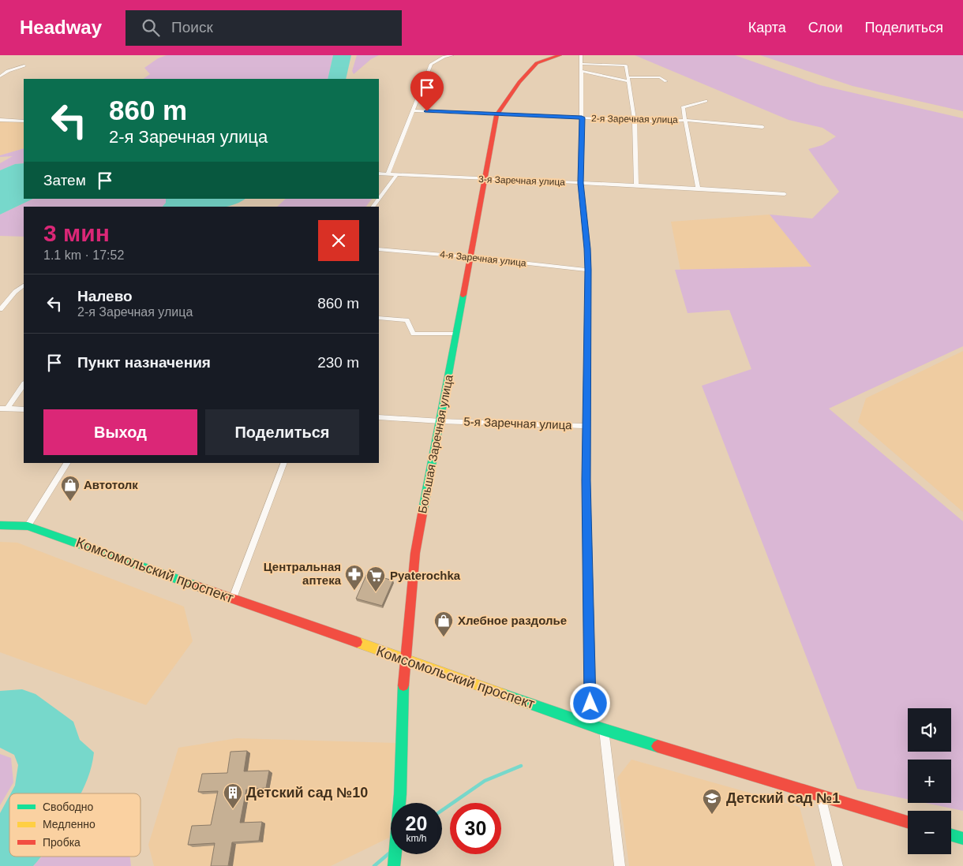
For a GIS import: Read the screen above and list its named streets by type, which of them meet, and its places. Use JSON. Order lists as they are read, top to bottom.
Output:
{
  "streets": {
    "street": [
      "2-я Заречная улица",
      "3-я Заречная улица",
      "4-я Заречная улица",
      "5-я Заречная улица",
      "Большая Заречная улица",
      "Комсомольский проспект"
    ]
  },
  "crossings": [
    ["2-я Заречная улица", "Большая Заречная улица"],
    ["3-я Заречная улица", "Большая Заречная улица"],
    ["4-я Заречная улица", "Большая Заречная улица"],
    ["5-я Заречная улица", "Большая Заречная улица"],
    ["Большая Заречная улица", "Комсомольский проспект"]
  ],
  "places": {
    "shop": ["Автотолк", "Хлебное раздолье"],
    "pharmacy": ["Центральная аптека"],
    "supermarket": ["Pyaterochka"],
    "building": ["Детский сад №10"],
    "school or university": ["Детский сад №1"]
  },
  "legend": ["Свободно", "Медленно", "Пробка"],
  "page": {
    "header": "Headway",
    "search": "Поиск",
    "nav": ["Карта", "Слои", "Поделиться"],
    "turn": ["860 m", "2-я Заречная улица"],
    "then": "Затем",
    "heading": ["3 мин", "1.1 km · 17:52"],
    "list": [
      {
        "name": "Налево",
        "note": "2-я Заречная улица",
        "value": "860 m"
      },
      {
        "name": "Пункт назначения",
        "value": "230 m"
      }
    ],
    "buttons": ["Выход", "Поделиться"],
    "map_buttons": ["+", "−"],
    "speed": "20 km/h",
    "limit": "30"
  }
}
